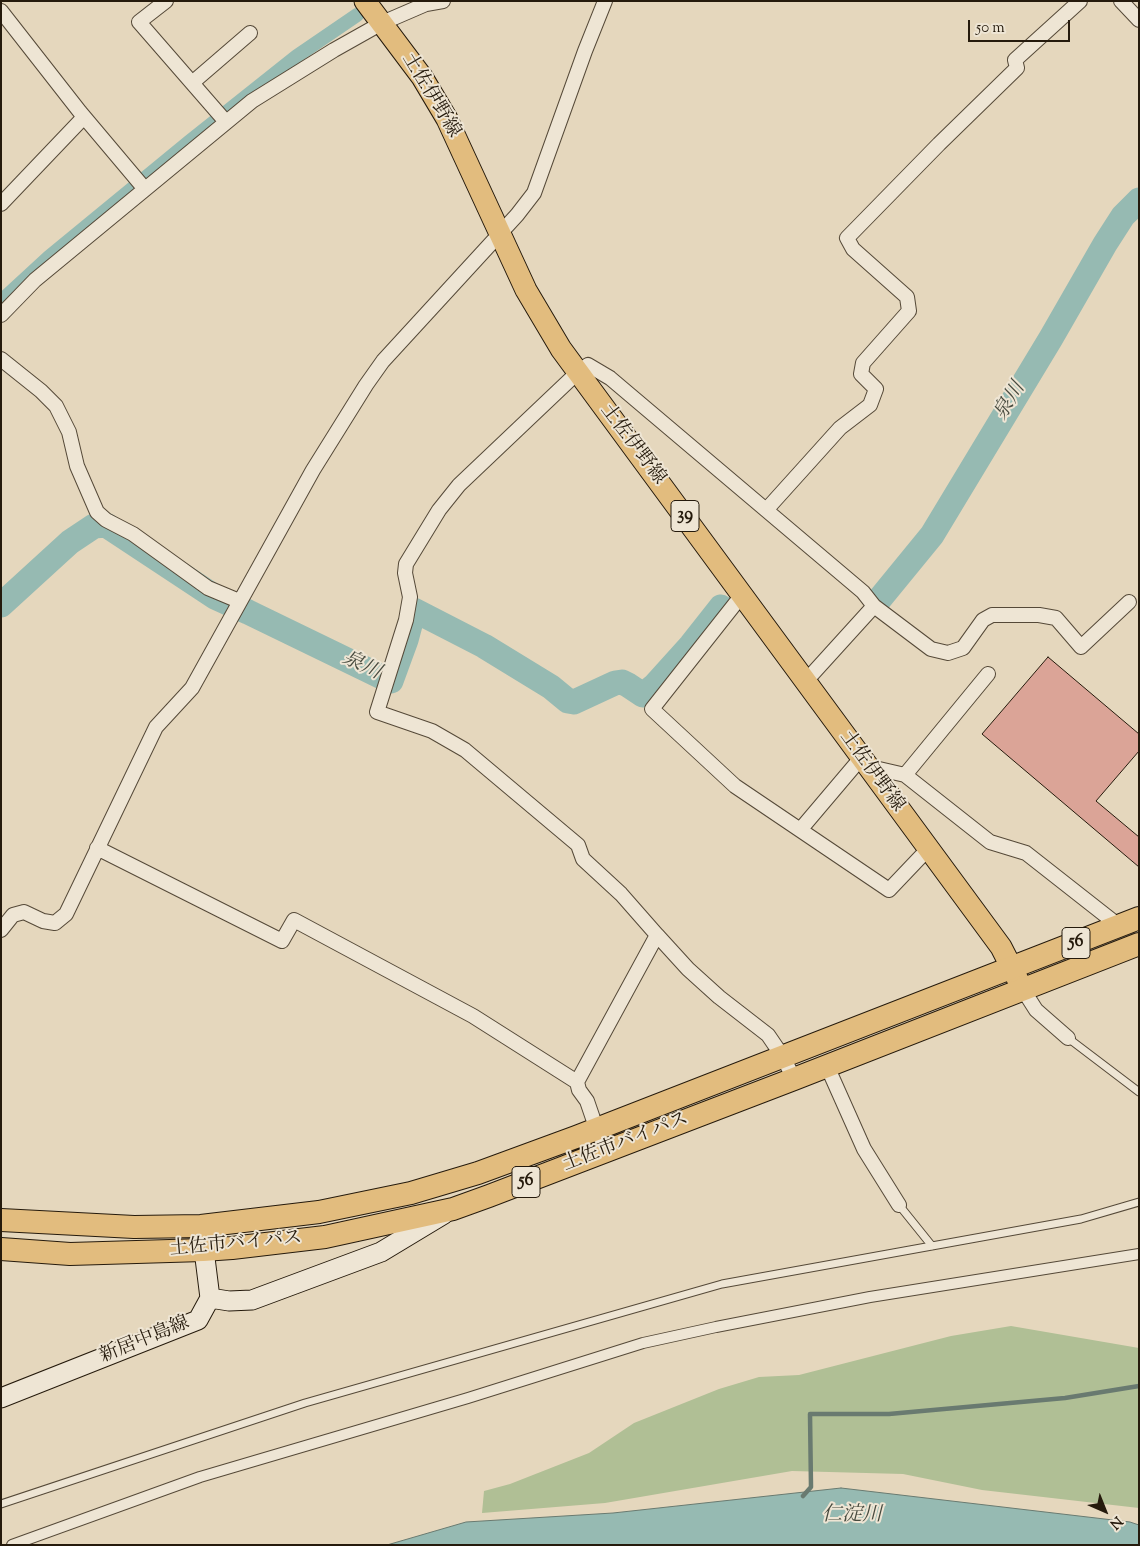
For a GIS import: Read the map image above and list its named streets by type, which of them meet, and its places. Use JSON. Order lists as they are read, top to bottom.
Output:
{
  "streets": {
    "highway": ["56", "土佐市バイパス"],
    "main road": ["土佐伊野線", "39", "新居中島線"]
  },
  "crossings": [
    ["土佐伊野線", "土佐市バイパス"]
  ],
  "water": ["泉川", "仁淀川"],
  "scale_bar": "50 m",
  "north": "bottom right"
}
